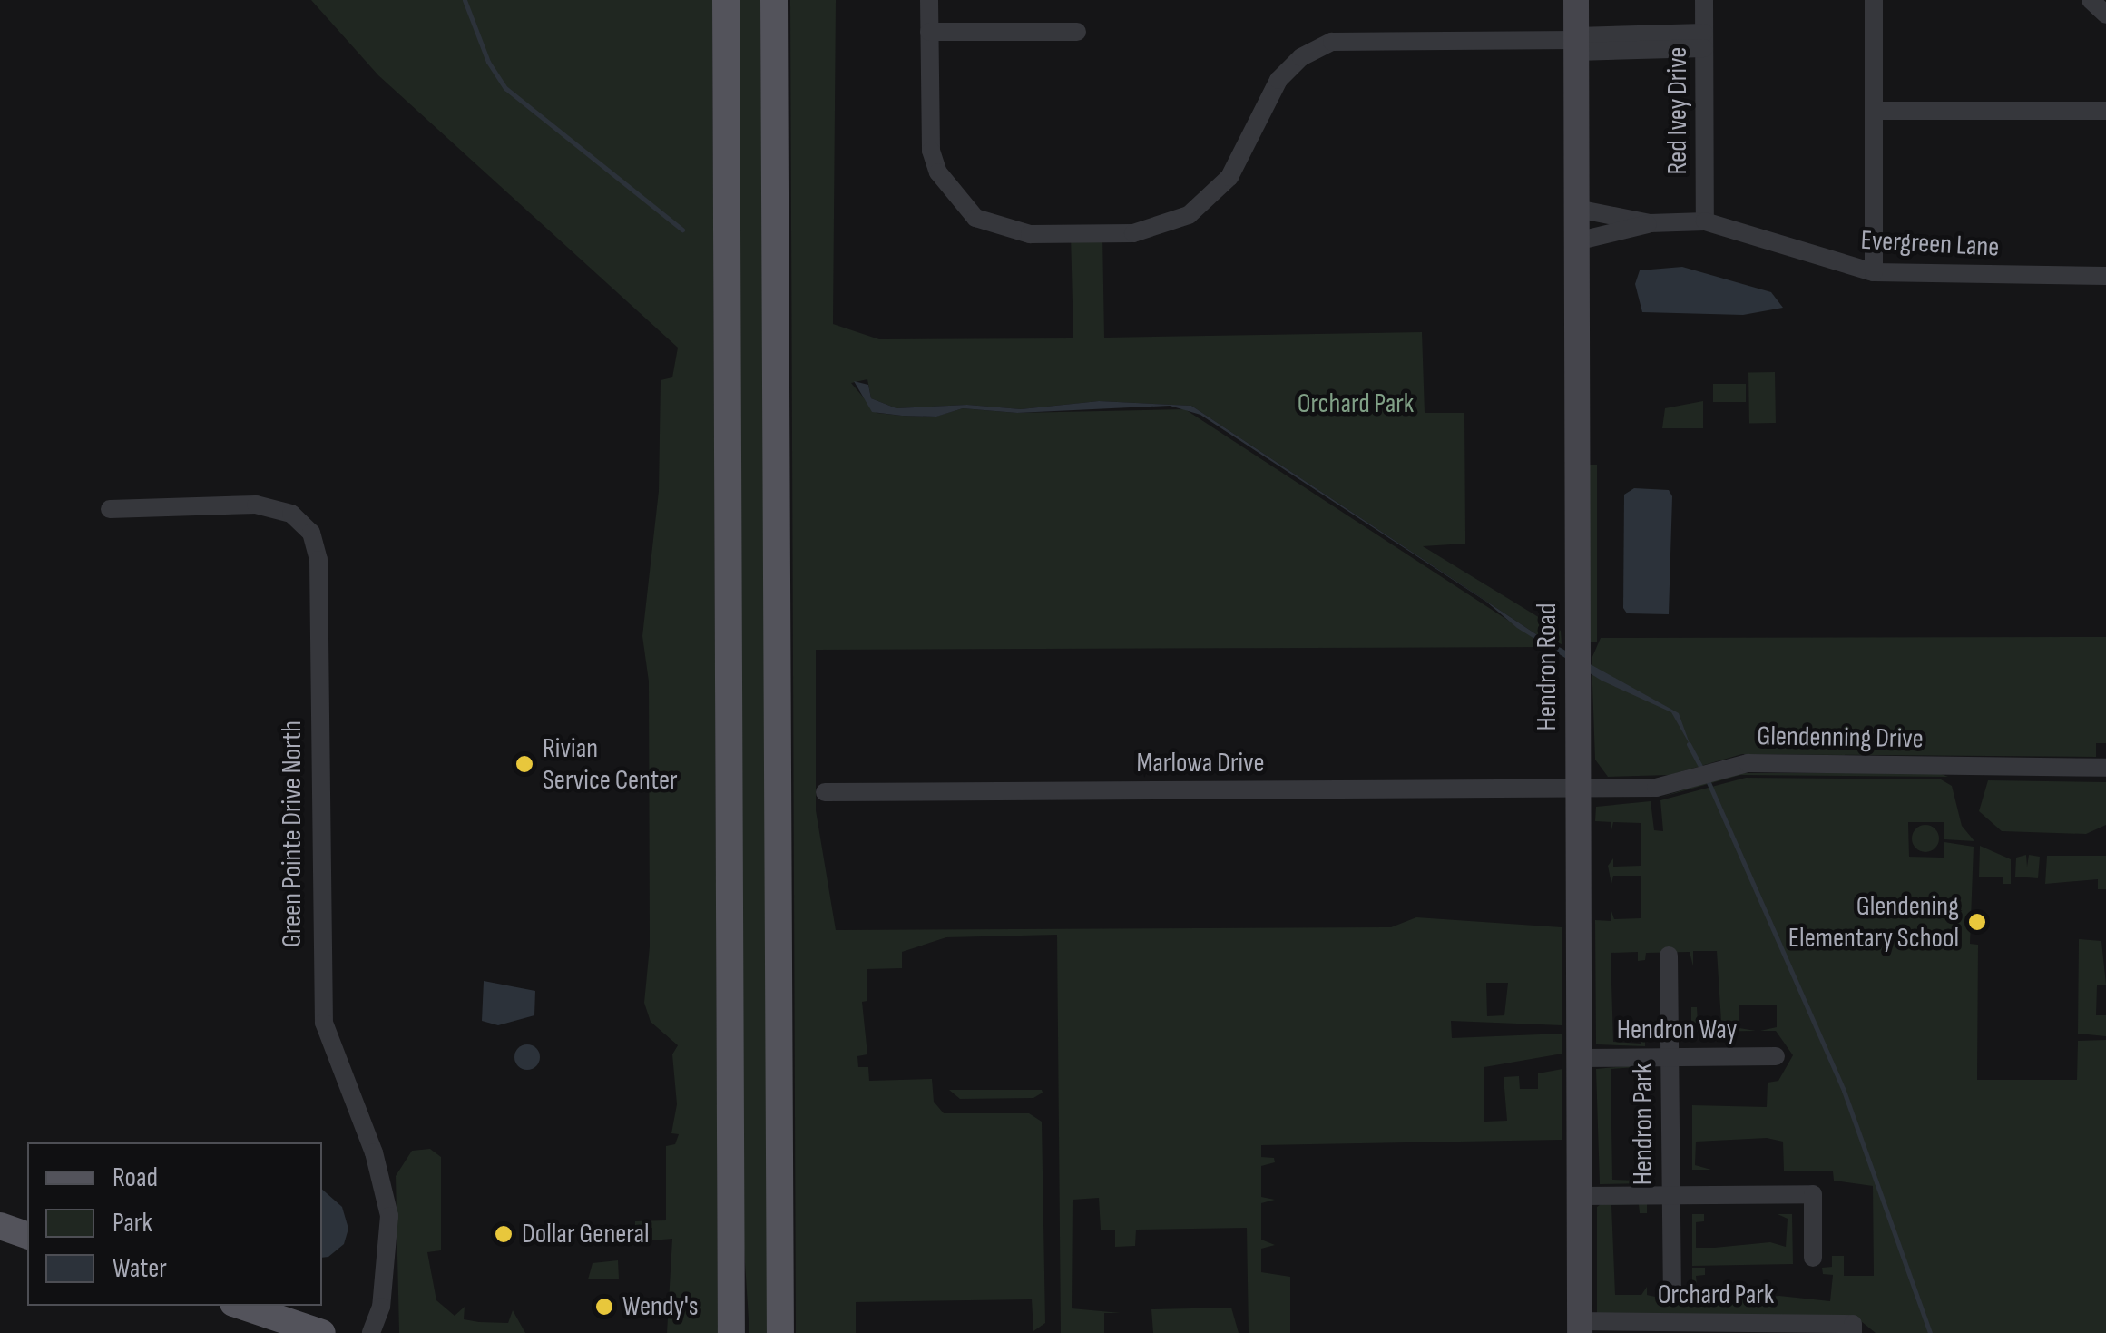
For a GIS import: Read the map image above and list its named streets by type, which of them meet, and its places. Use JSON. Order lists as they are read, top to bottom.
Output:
{
  "streets": {
    "street": [
      "Red Ivey Drive",
      "Evergreen Lane",
      "Hendron Road",
      "Glendenning Drive",
      "Marlowa Drive",
      "Green Pointe Drive North",
      "Hendron Way",
      "Hendron Park",
      "Orchard Park"
    ]
  },
  "crossings": [
    ["Red Ivey Drive", "Evergreen Lane"],
    ["Evergreen Lane", "Hendron Road"],
    ["Hendron Road", "Glendenning Drive"],
    ["Hendron Road", "Marlowa Drive"],
    ["Hendron Road", "Hendron Way"],
    ["Hendron Road", "Orchard Park"],
    ["Glendenning Drive", "Marlowa Drive"],
    ["Hendron Way", "Hendron Park"]
  ],
  "parks": ["Orchard Park"],
  "places": [
    "Rivian Service Center",
    "Glendening Elementary School",
    "Dollar General",
    "Wendy's"
  ],
  "legend": ["Road", "Park", "Water"]
}
